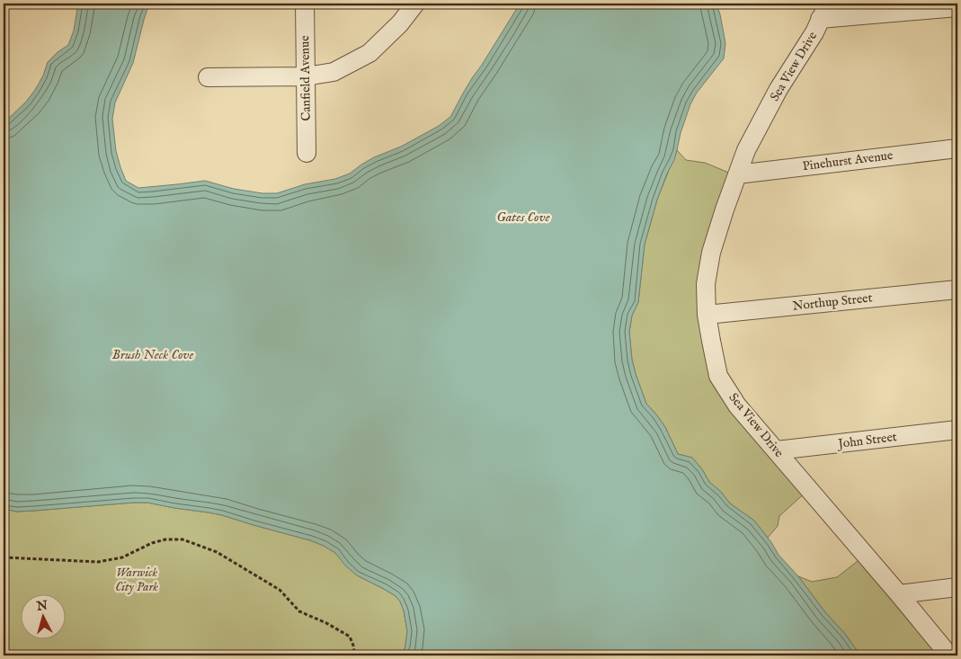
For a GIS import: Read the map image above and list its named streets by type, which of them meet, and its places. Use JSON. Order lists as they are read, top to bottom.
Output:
{
  "streets": {
    "street": [
      "Sea View Drive",
      "Canfield Avenue",
      "Pinehurst Avenue",
      "Northup Street",
      "John Street"
    ]
  },
  "crossings": [
    ["Sea View Drive", "Pinehurst Avenue"],
    ["Sea View Drive", "Northup Street"],
    ["Sea View Drive", "John Street"]
  ],
  "water": ["Gates Cove", "Brush Neck Cove"],
  "parks": ["Warwick City Park"],
  "north": "top"
}
